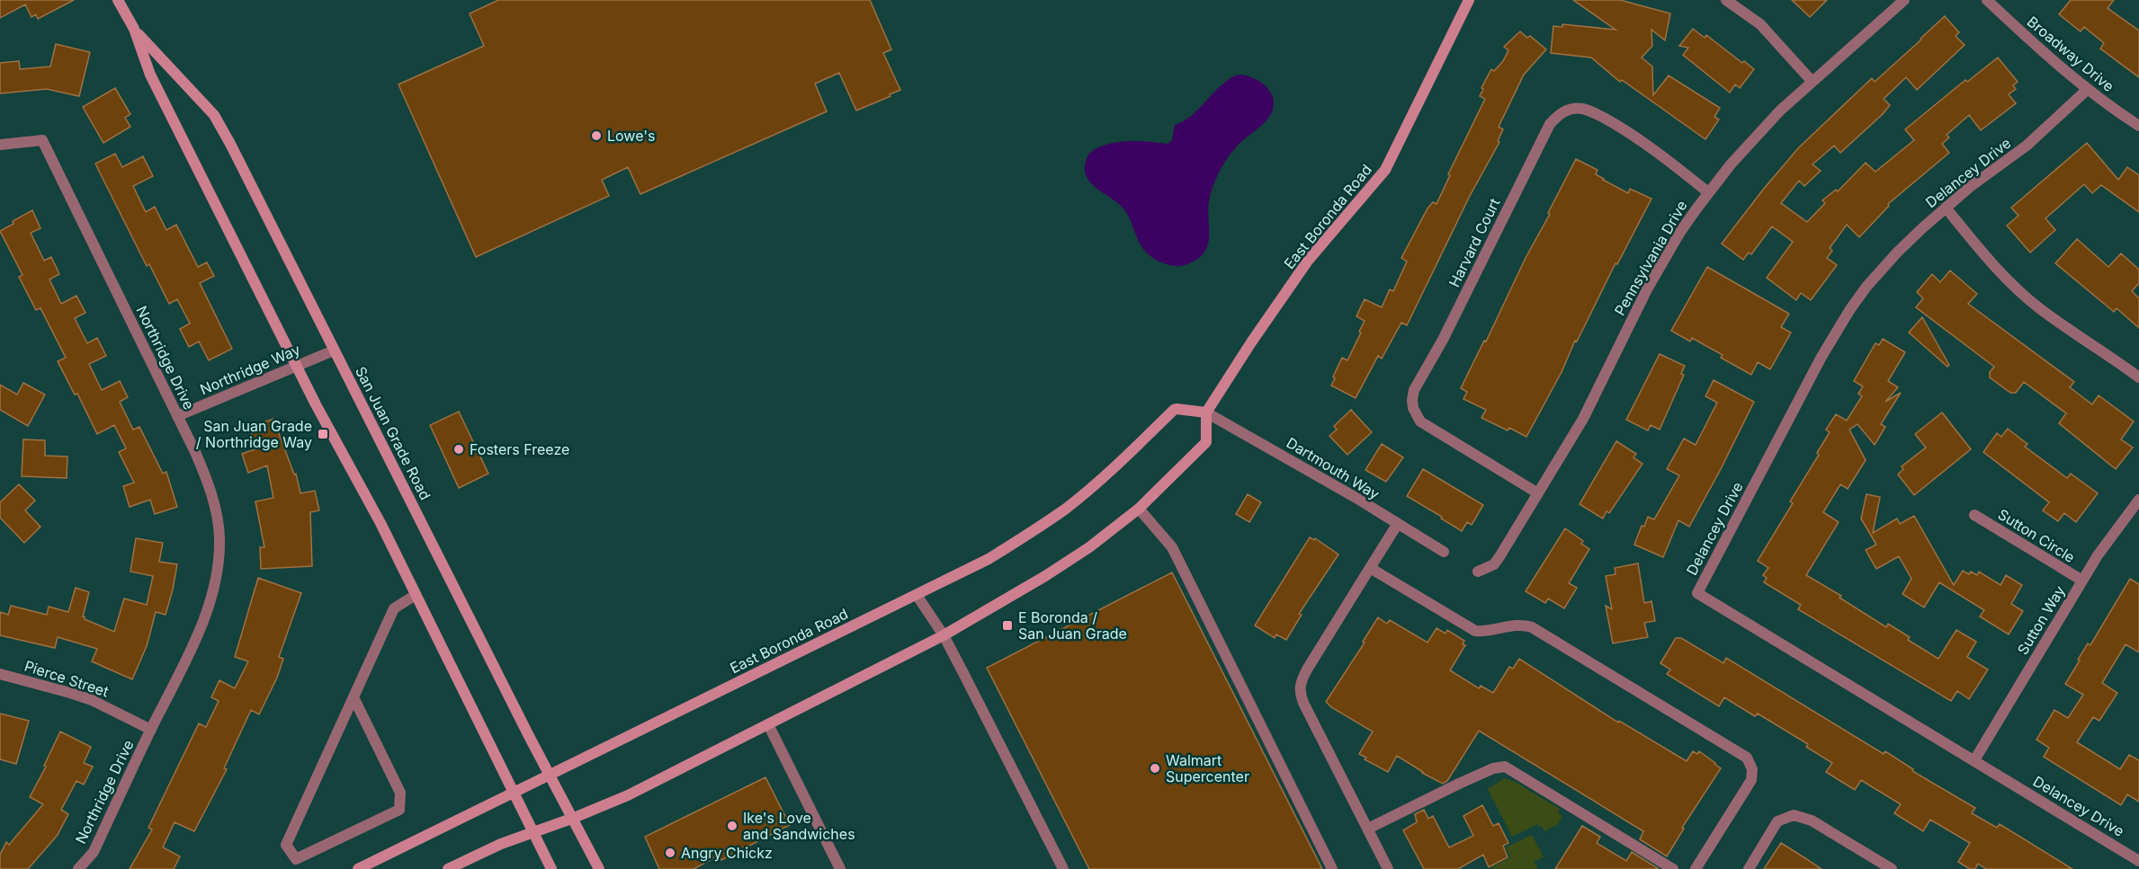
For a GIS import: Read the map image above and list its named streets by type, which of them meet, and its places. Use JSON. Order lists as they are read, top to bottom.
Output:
{
  "streets": {
    "main road": ["East Boronda Road", "San Juan Grade Road"],
    "street": [
      "Broadway Drive",
      "Delancey Drive",
      "Harvard Court",
      "Pennsylvania Drive",
      "Northridge Drive",
      "Northridge Way",
      "Dartmouth Way",
      "Sutton Circle",
      "Sutton Way",
      "Pierce Street"
    ]
  },
  "crossings": [
    ["Broadway Drive", "Delancey Drive"],
    ["Delancey Drive", "Sutton Way"],
    ["East Boronda Road", "San Juan Grade Road"],
    ["East Boronda Road", "Dartmouth Way"],
    ["Harvard Court", "Pennsylvania Drive"],
    ["Northridge Drive", "Northridge Way"],
    ["Northridge Drive", "Pierce Street"],
    ["Northridge Way", "San Juan Grade Road"],
    ["Sutton Circle", "Sutton Way"]
  ],
  "places": {
    "other": [
      "Lowe's",
      "Fosters Freeze",
      "Walmart Supercenter",
      "Ike's Love and Sandwiches",
      "Angry Chickz"
    ],
    "transit": ["San Juan Grade / Northridge Way", "E Boronda / San Juan Grade"]
  }
}
